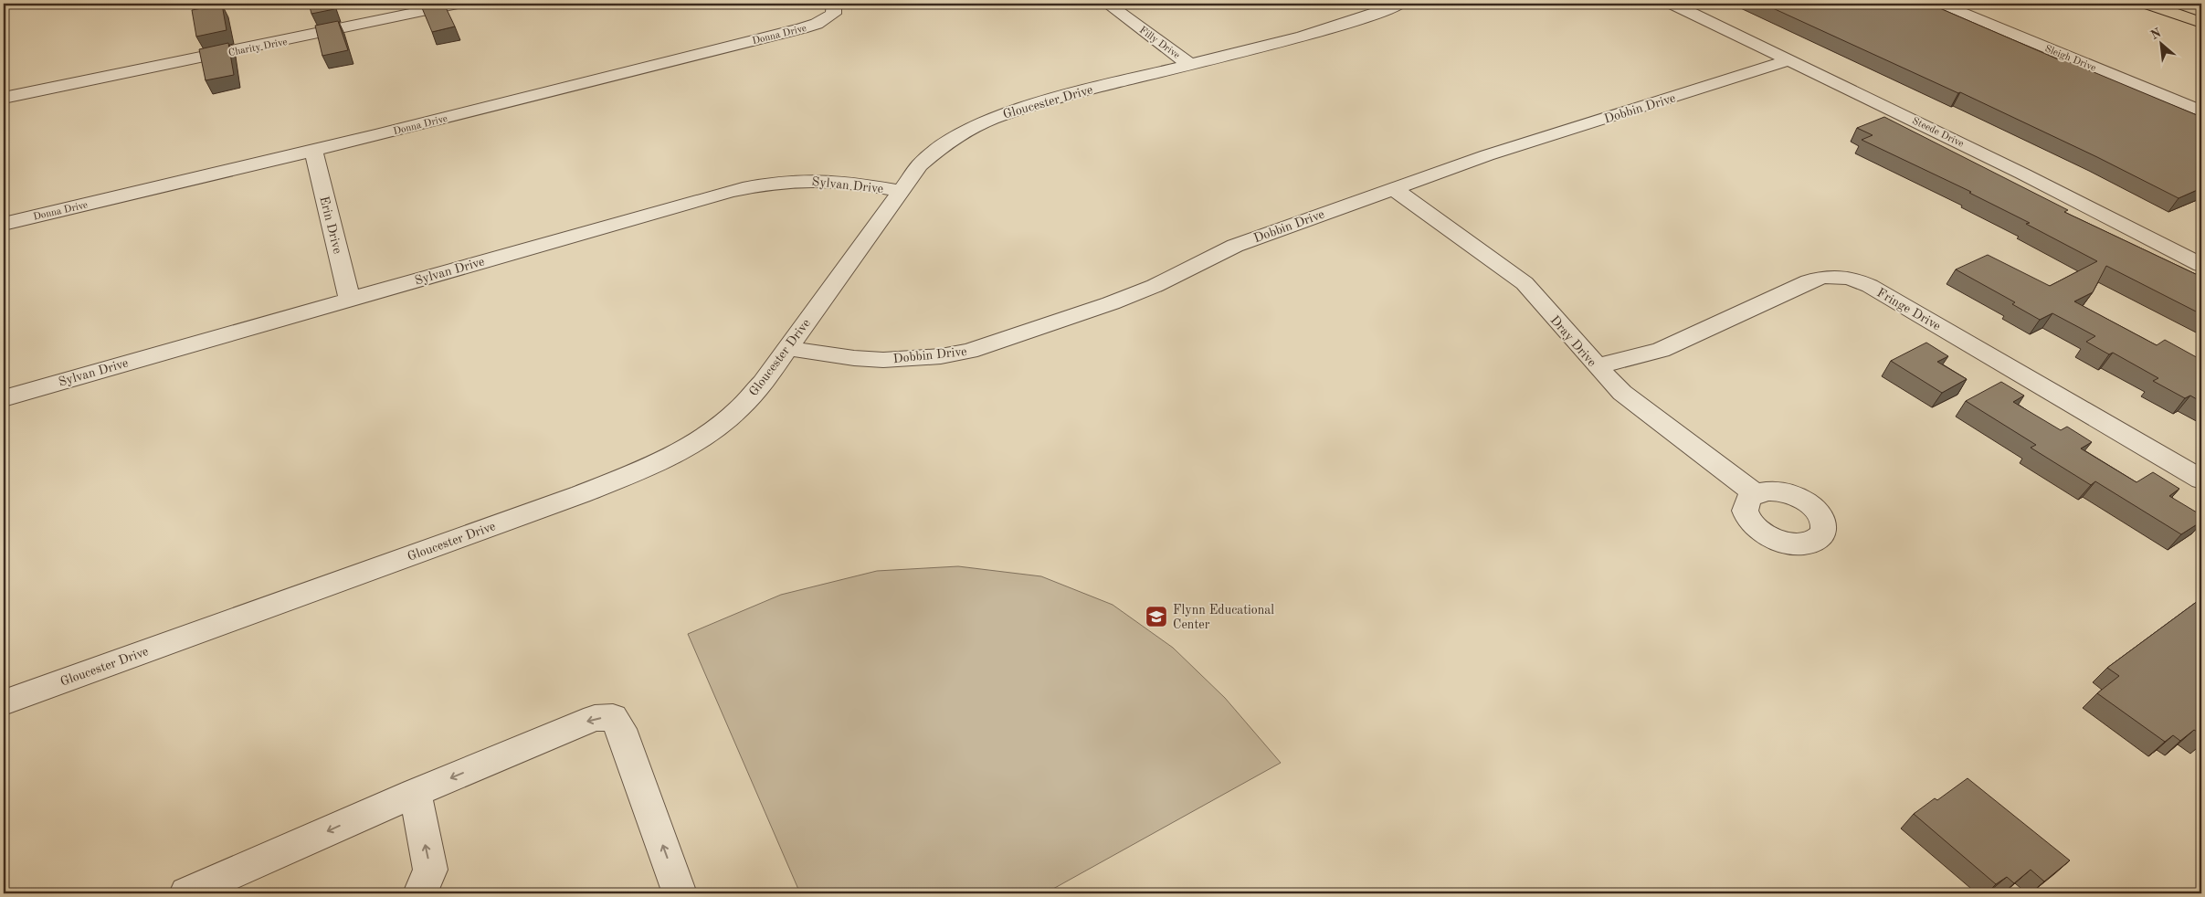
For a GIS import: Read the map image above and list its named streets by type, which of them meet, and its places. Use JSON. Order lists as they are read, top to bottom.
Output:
{
  "streets": {
    "street": [
      "Donna Drive",
      "Filly Drive",
      "Charity Drive",
      "Sleigh Drive",
      "Gloucester Drive",
      "Dobbin Drive",
      "Steede Drive",
      "Sylvan Drive",
      "Erin Drive",
      "Fringe Drive",
      "Dray Drive"
    ]
  },
  "crossings": [
    ["Donna Drive", "Erin Drive"],
    ["Filly Drive", "Gloucester Drive"],
    ["Gloucester Drive", "Dobbin Drive"],
    ["Gloucester Drive", "Sylvan Drive"],
    ["Dobbin Drive", "Steede Drive"],
    ["Dobbin Drive", "Dray Drive"],
    ["Sylvan Drive", "Erin Drive"],
    ["Fringe Drive", "Dray Drive"]
  ],
  "places": {
    "school or university": ["Flynn Educational Center"]
  },
  "north": "top left"
}
